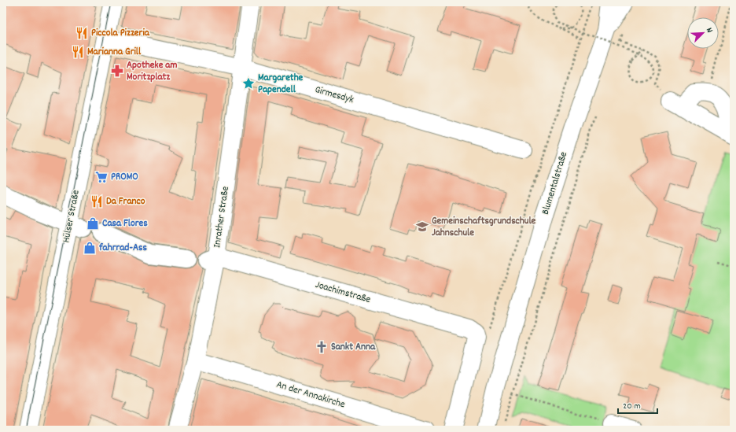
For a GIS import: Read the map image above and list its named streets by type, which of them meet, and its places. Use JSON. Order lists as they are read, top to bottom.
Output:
{
  "streets": {
    "street": [
      "Girmesdyk",
      "Blumentalstraße",
      "Hülser Straße",
      "Inrather Straße",
      "Joachimstraße",
      "An der Annakirche"
    ]
  },
  "crossings": [
    ["Girmesdyk", "Hülser Straße"],
    ["Girmesdyk", "Inrather Straße"],
    ["Inrather Straße", "Joachimstraße"],
    ["Inrather Straße", "An der Annakirche"]
  ],
  "places": {
    "restaurant": ["Piccola Pizzeria", "Marianna Grill", "Da Franco"],
    "pharmacy": ["Apotheke am Moritzplatz"],
    "place": ["Margarethe Papendell"],
    "supermarket": ["PROMO"],
    "shop": ["Casa Flores", "fahrrad-Ass"],
    "school or university": ["Gemeinschaftsgrundschule Jahnschule"],
    "church": ["Sankt Anna"]
  },
  "scale_bar": "20 m",
  "north": "top right"
}
